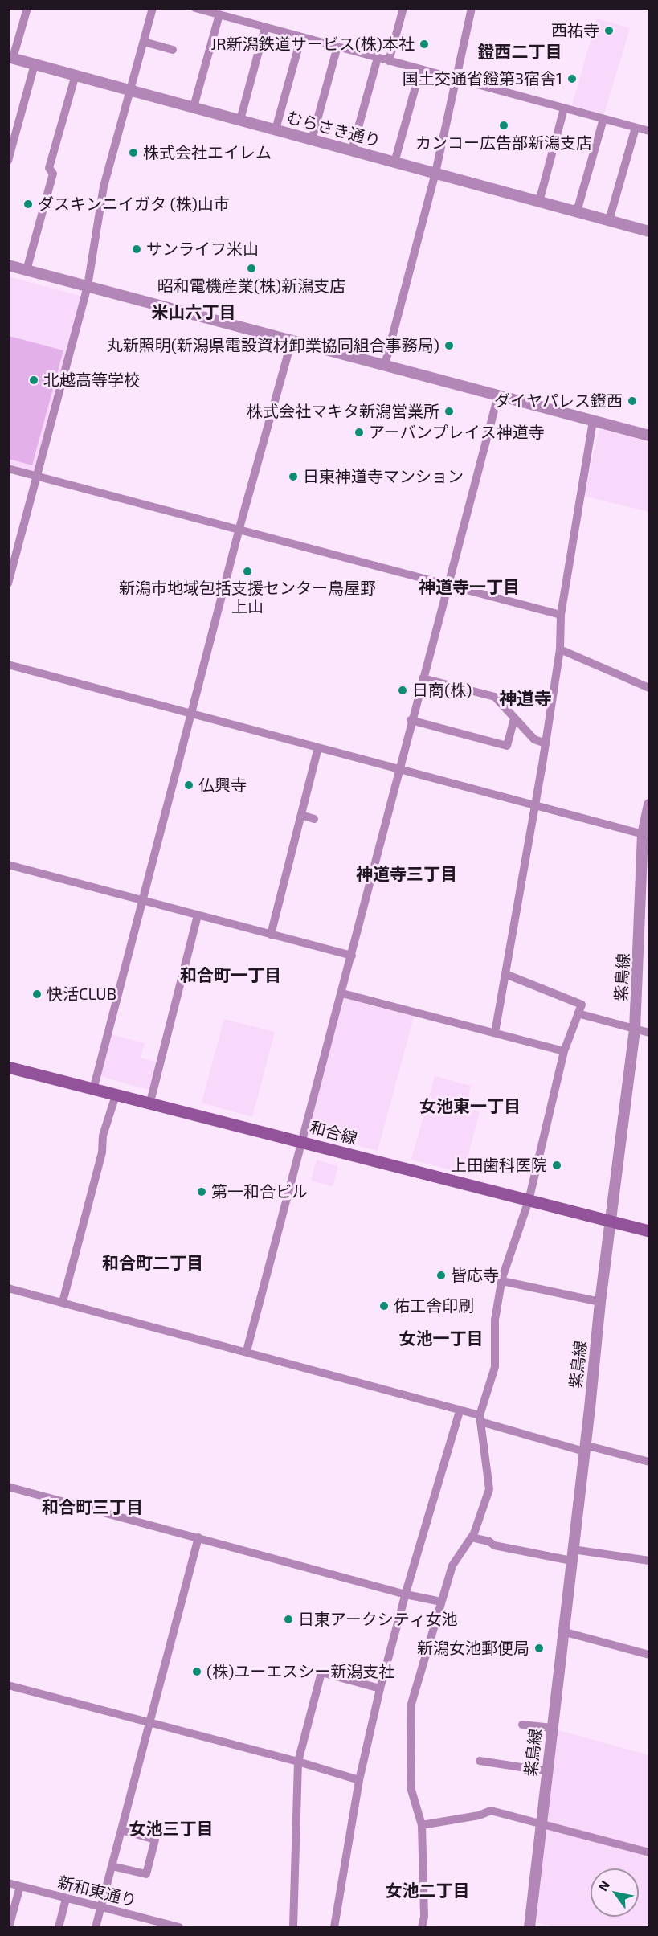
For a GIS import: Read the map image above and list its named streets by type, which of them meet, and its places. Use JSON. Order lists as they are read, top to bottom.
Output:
{
  "streets": {
    "main road": ["和合線"],
    "street": ["むらさき通り", "紫鳥線", "新和東通り"]
  },
  "crossings": [
    ["紫鳥線", "和合線"]
  ],
  "districts": [
    "鐙西二丁目",
    "米山六丁目",
    "神道寺一丁目",
    "神道寺",
    "神道寺三丁目",
    "和合町一丁目",
    "女池東一丁目",
    "和合町二丁目",
    "女池一丁目",
    "和合町三丁目",
    "女池三丁目",
    "女池二丁目"
  ],
  "places": [
    "西祐寺",
    "JR新潟鉄道サービス(株)本社",
    "国土交通省鐙第3宿舎1",
    "カンコー広告部新潟支店",
    "株式会社エイレム",
    "ダスキンニイガタ (株)山市",
    "サンライフ米山",
    "昭和電機産業(株)新潟支店",
    "丸新照明(新潟県電設資材卸業協同組合事務局)",
    "北越高等学校",
    "ダイヤパレス鐙西",
    "株式会社マキタ新潟営業所",
    "アーバンプレイス神道寺",
    "日東神道寺マンション",
    "新潟市地域包括支援センター鳥屋野 上山",
    "日商(株)",
    "仏興寺",
    "快活CLUB",
    "上田歯科医院",
    "第一和合ビル",
    "皆応寺",
    "佑工舎印刷",
    "日東アークシティ女池",
    "新潟女池郵便局",
    "(株)ユーエスシー新潟支社"
  ],
  "north": "top left"
}
